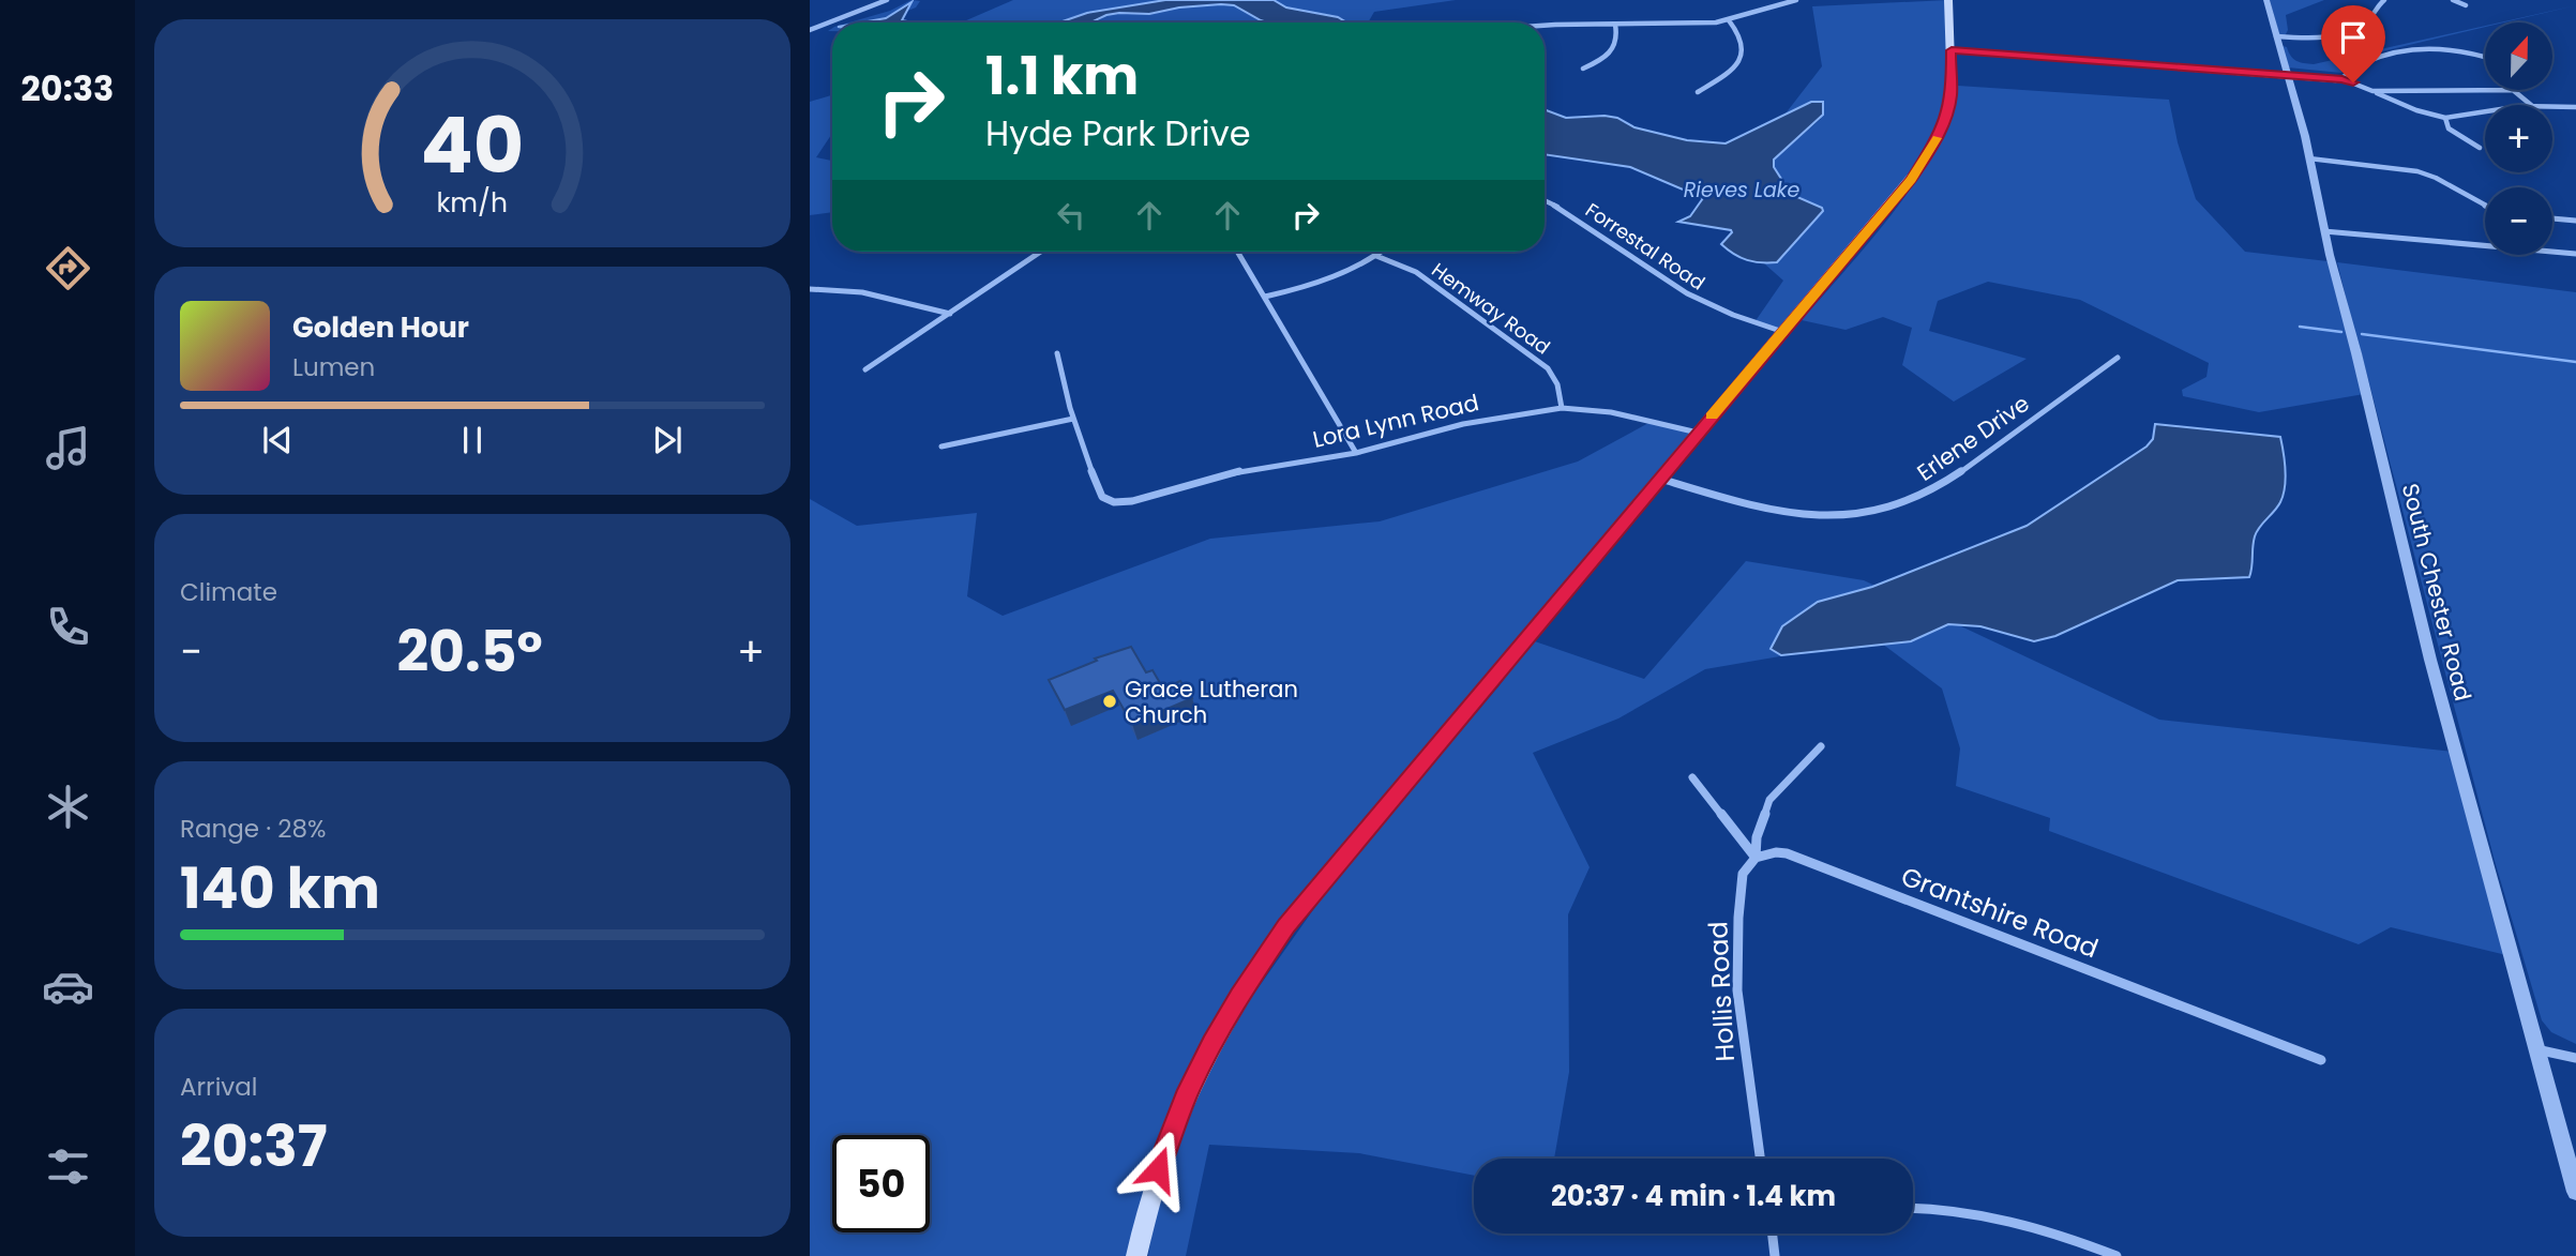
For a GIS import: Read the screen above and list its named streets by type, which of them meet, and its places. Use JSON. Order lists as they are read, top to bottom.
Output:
{
  "streets": {
    "street": [
      "Forrestal Road",
      "Hemway Road",
      "Lora Lynn Road",
      "Erlene Drive",
      "South Chester Road",
      "Grantshire Road",
      "Hollis Road"
    ]
  },
  "crossings": [
    ["Hemway Road", "Lora Lynn Road"],
    ["Grantshire Road", "Hollis Road"]
  ],
  "water": ["Rieves Lake"],
  "places": ["Grace Lutheran Church"],
  "north": "top",
  "page": {
    "tabs": "20:33",
    "map_buttons": ["+", "−"],
    "turn": ["1.1 km", "Hyde Park Drive"],
    "song": ["Golden Hour", "Lumen"],
    "tile": [
      "Climate",
      ["Range · 28%", "140 km"],
      ["Arrival", "20:37"]
    ],
    "heat": ["−", "20.5°", "+"],
    "limit": "50",
    "trip": "20:37 · 4 min · 1.4 km",
    "gauge": ["40", "km/h"]
  }
}
